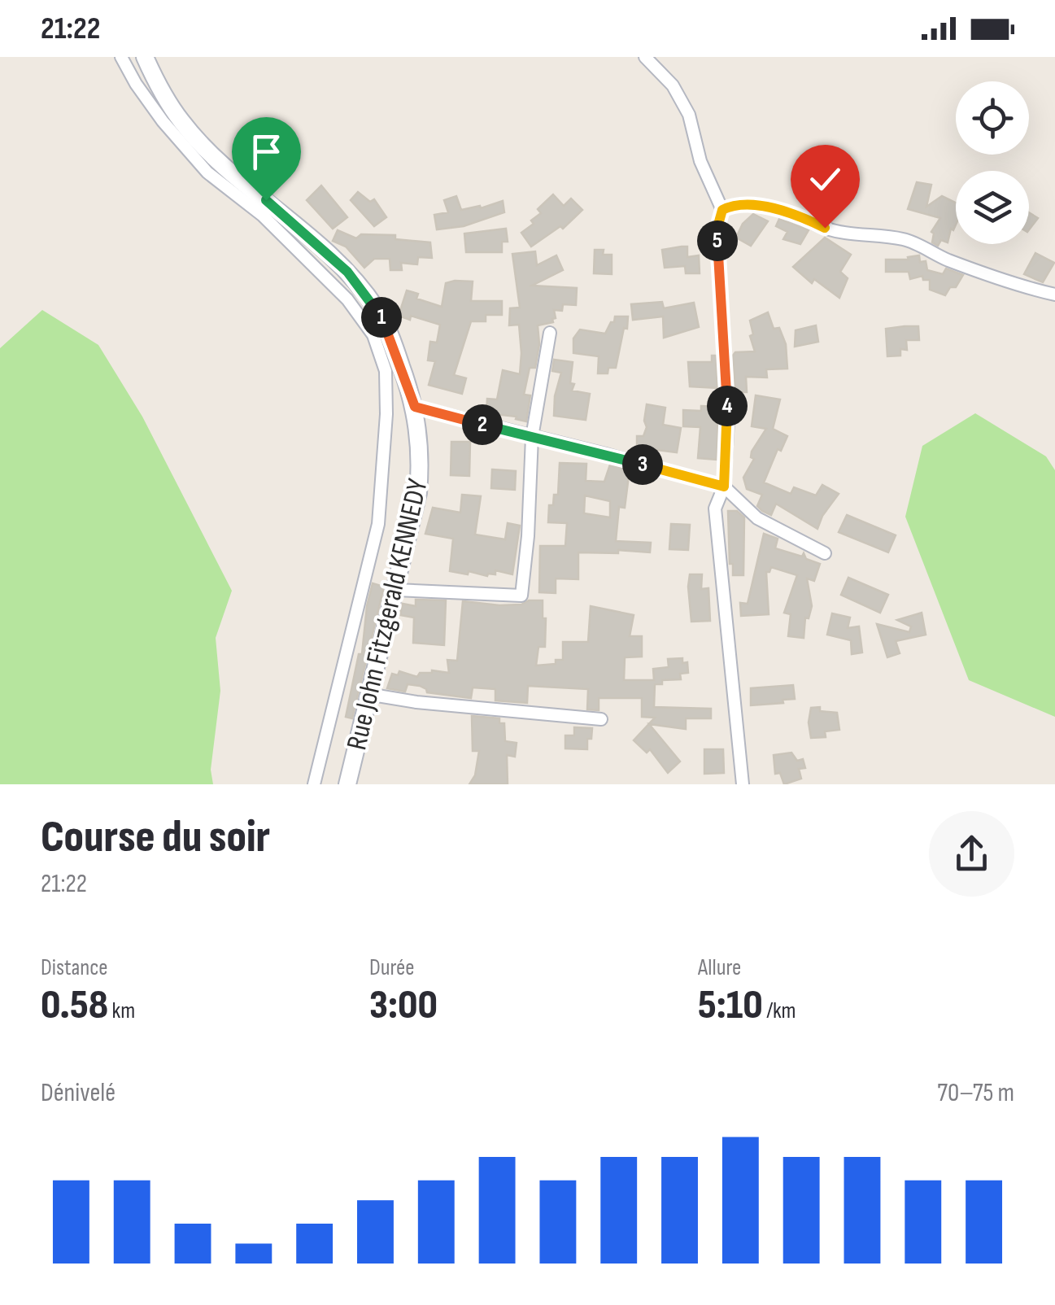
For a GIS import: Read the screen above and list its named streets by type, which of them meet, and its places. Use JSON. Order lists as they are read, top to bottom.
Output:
{
  "streets": {
    "street": ["Rue John Fitzgerald KENNEDY"]
  },
  "page": {
    "status": "21:22",
    "pins": [
      "5",
      "1",
      "4",
      "2",
      "3"
    ],
    "heading": ["Course du soir", "21:22"],
    "stats": [
      ["Distance", "0.58 km"],
      ["Durée", "3:00"],
      ["Allure", "5:10 /km"]
    ],
    "chart": ["Dénivelé", "70–75 m"]
  }
}
